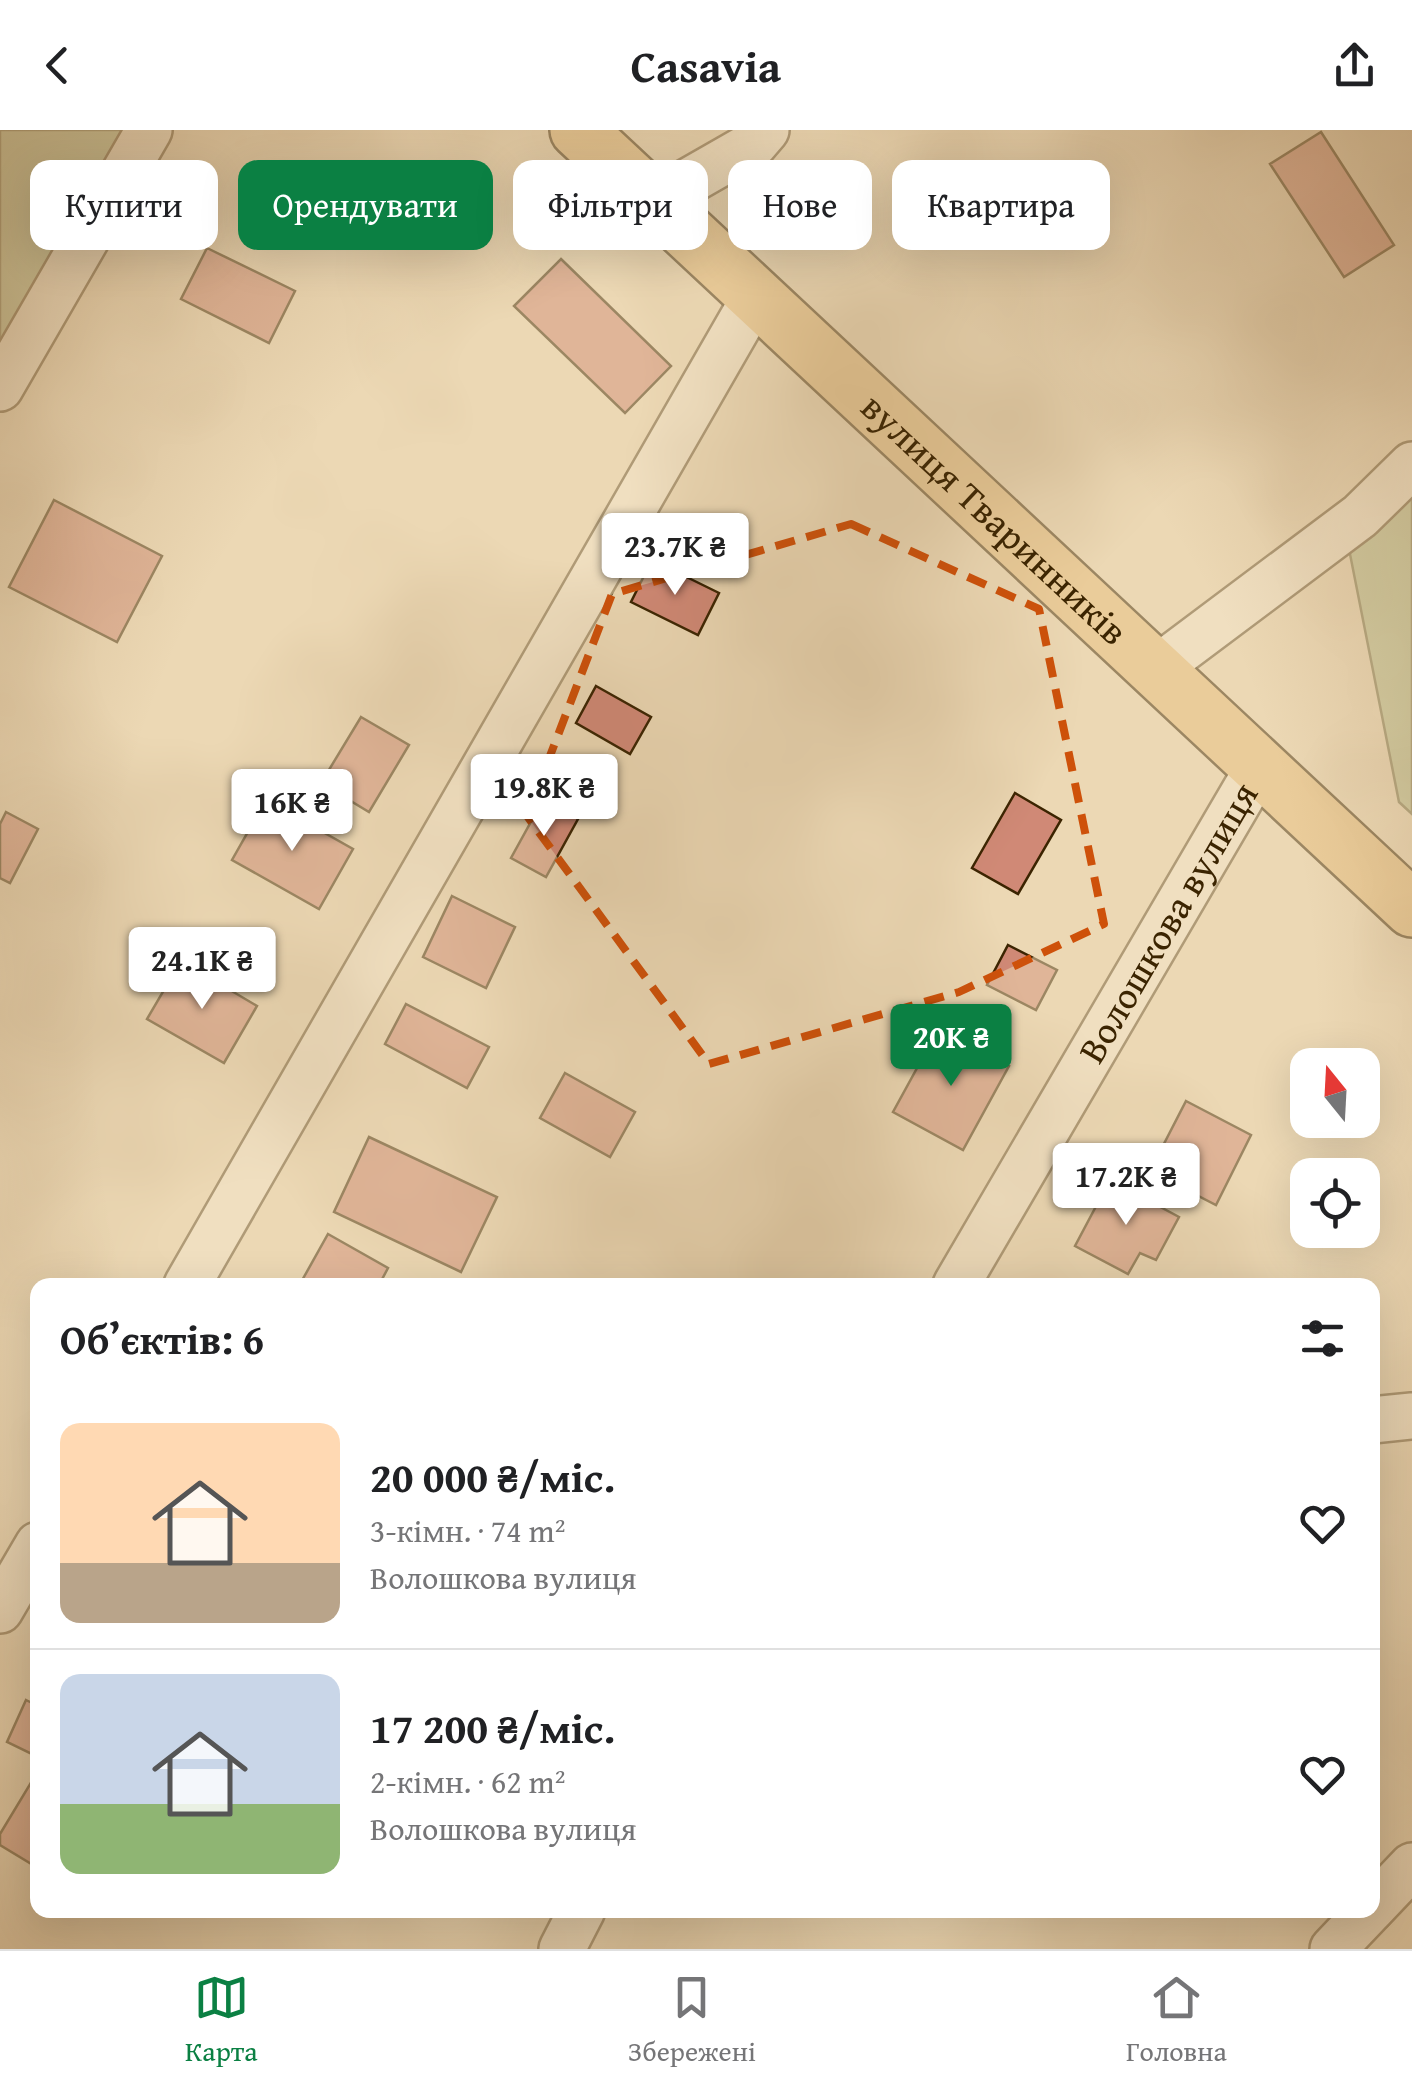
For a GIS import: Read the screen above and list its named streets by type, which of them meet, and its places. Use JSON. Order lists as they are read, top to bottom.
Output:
{
  "streets": {
    "main road": ["вулиця Тваринників"],
    "street": ["Волошкова вулиця"]
  },
  "crossings": [
    ["вулиця Тваринників", "Волошкова вулиця"]
  ],
  "north": "top",
  "page": {
    "header": "Casavia",
    "chip": [
      "Купити",
      "Орендувати",
      "Фільтри",
      "Нове",
      "Квартира"
    ],
    "price": [
      "23.7K ₴",
      "19.8K ₴",
      "16K ₴",
      "24.1K ₴",
      "20K ₴",
      "17.2K ₴"
    ],
    "heading": "Об’єктів: 6",
    "list": [
      {
        "name": "20 000 ₴/міс.",
        "note": "3-кімн. · 74 m² · Волошкова вулиця"
      },
      {
        "name": "17 200 ₴/міс.",
        "note": "2-кімн. · 62 m² · Волошкова вулиця"
      }
    ],
    "tabs": ["Карта", "Збережені", "Головна"]
  }
}
